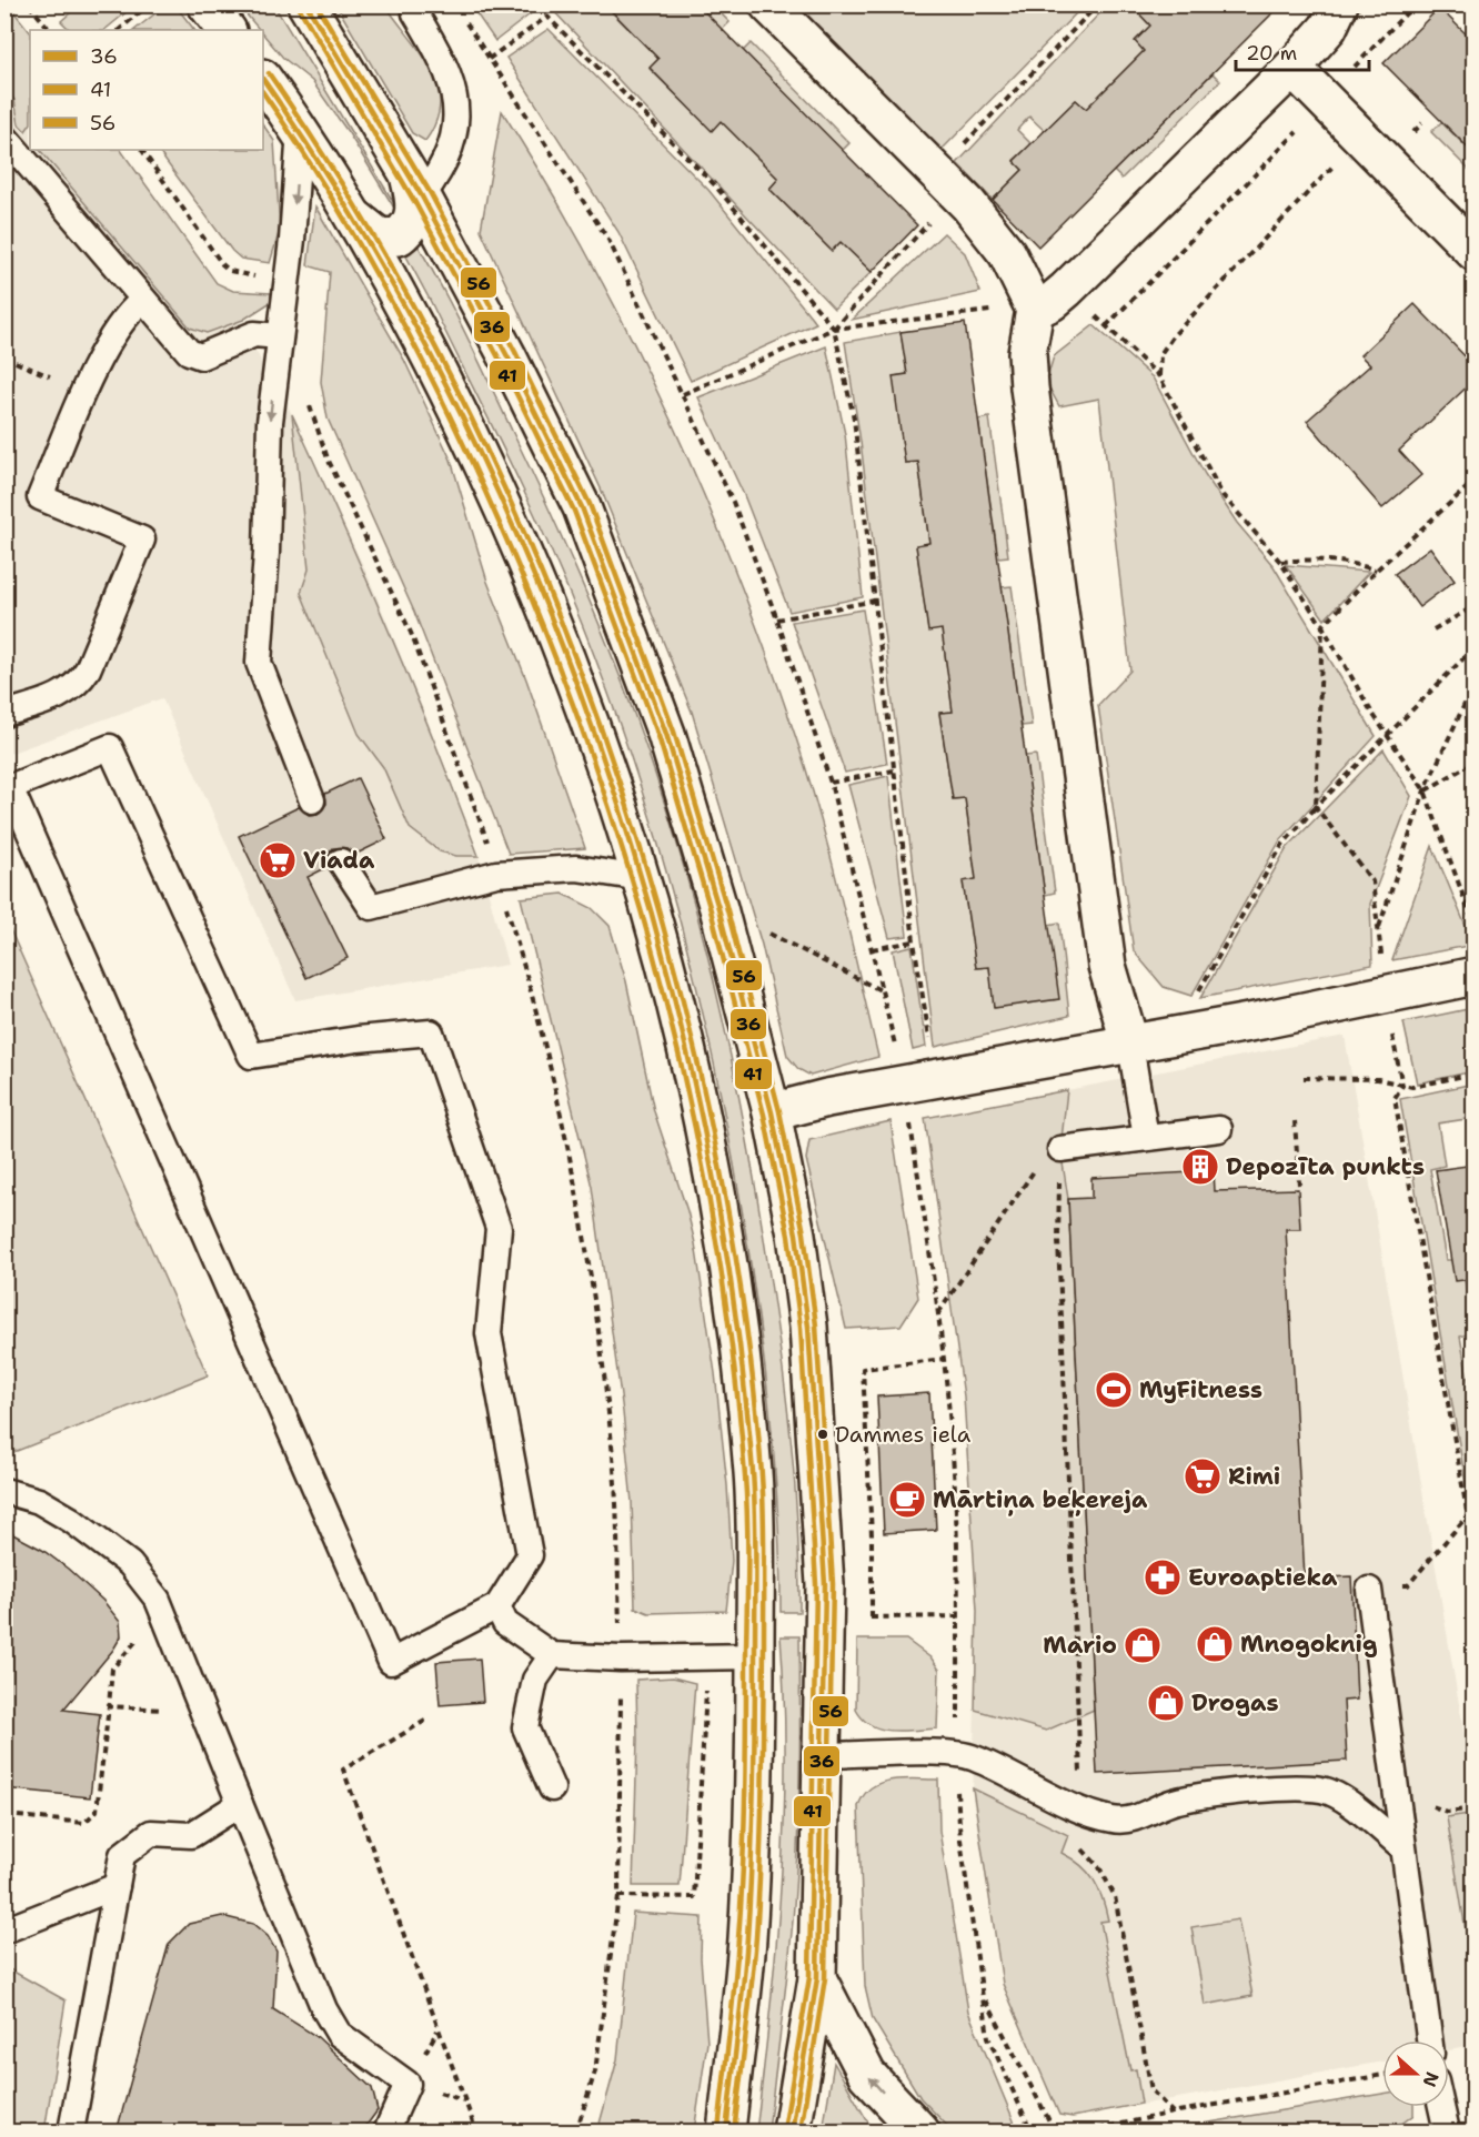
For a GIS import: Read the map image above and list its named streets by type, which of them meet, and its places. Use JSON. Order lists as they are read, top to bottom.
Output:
{
  "places": {
    "supermarket": ["Viada", "Rimi"],
    "building": ["Depozīta punkts"],
    "sports": ["MyFitness"],
    "other": ["Dammes iela"],
    "cafe": ["Mārtiņa beķereja"],
    "pharmacy": ["Euroaptieka"],
    "shop": ["Mnogoknig", "Mario", "Drogas"]
  },
  "lines": ["transit line 36", "transit line 56", "transit line 41"],
  "legend": ["36", "41", "56"],
  "scale_bar": "20 m",
  "north": "right"
}
